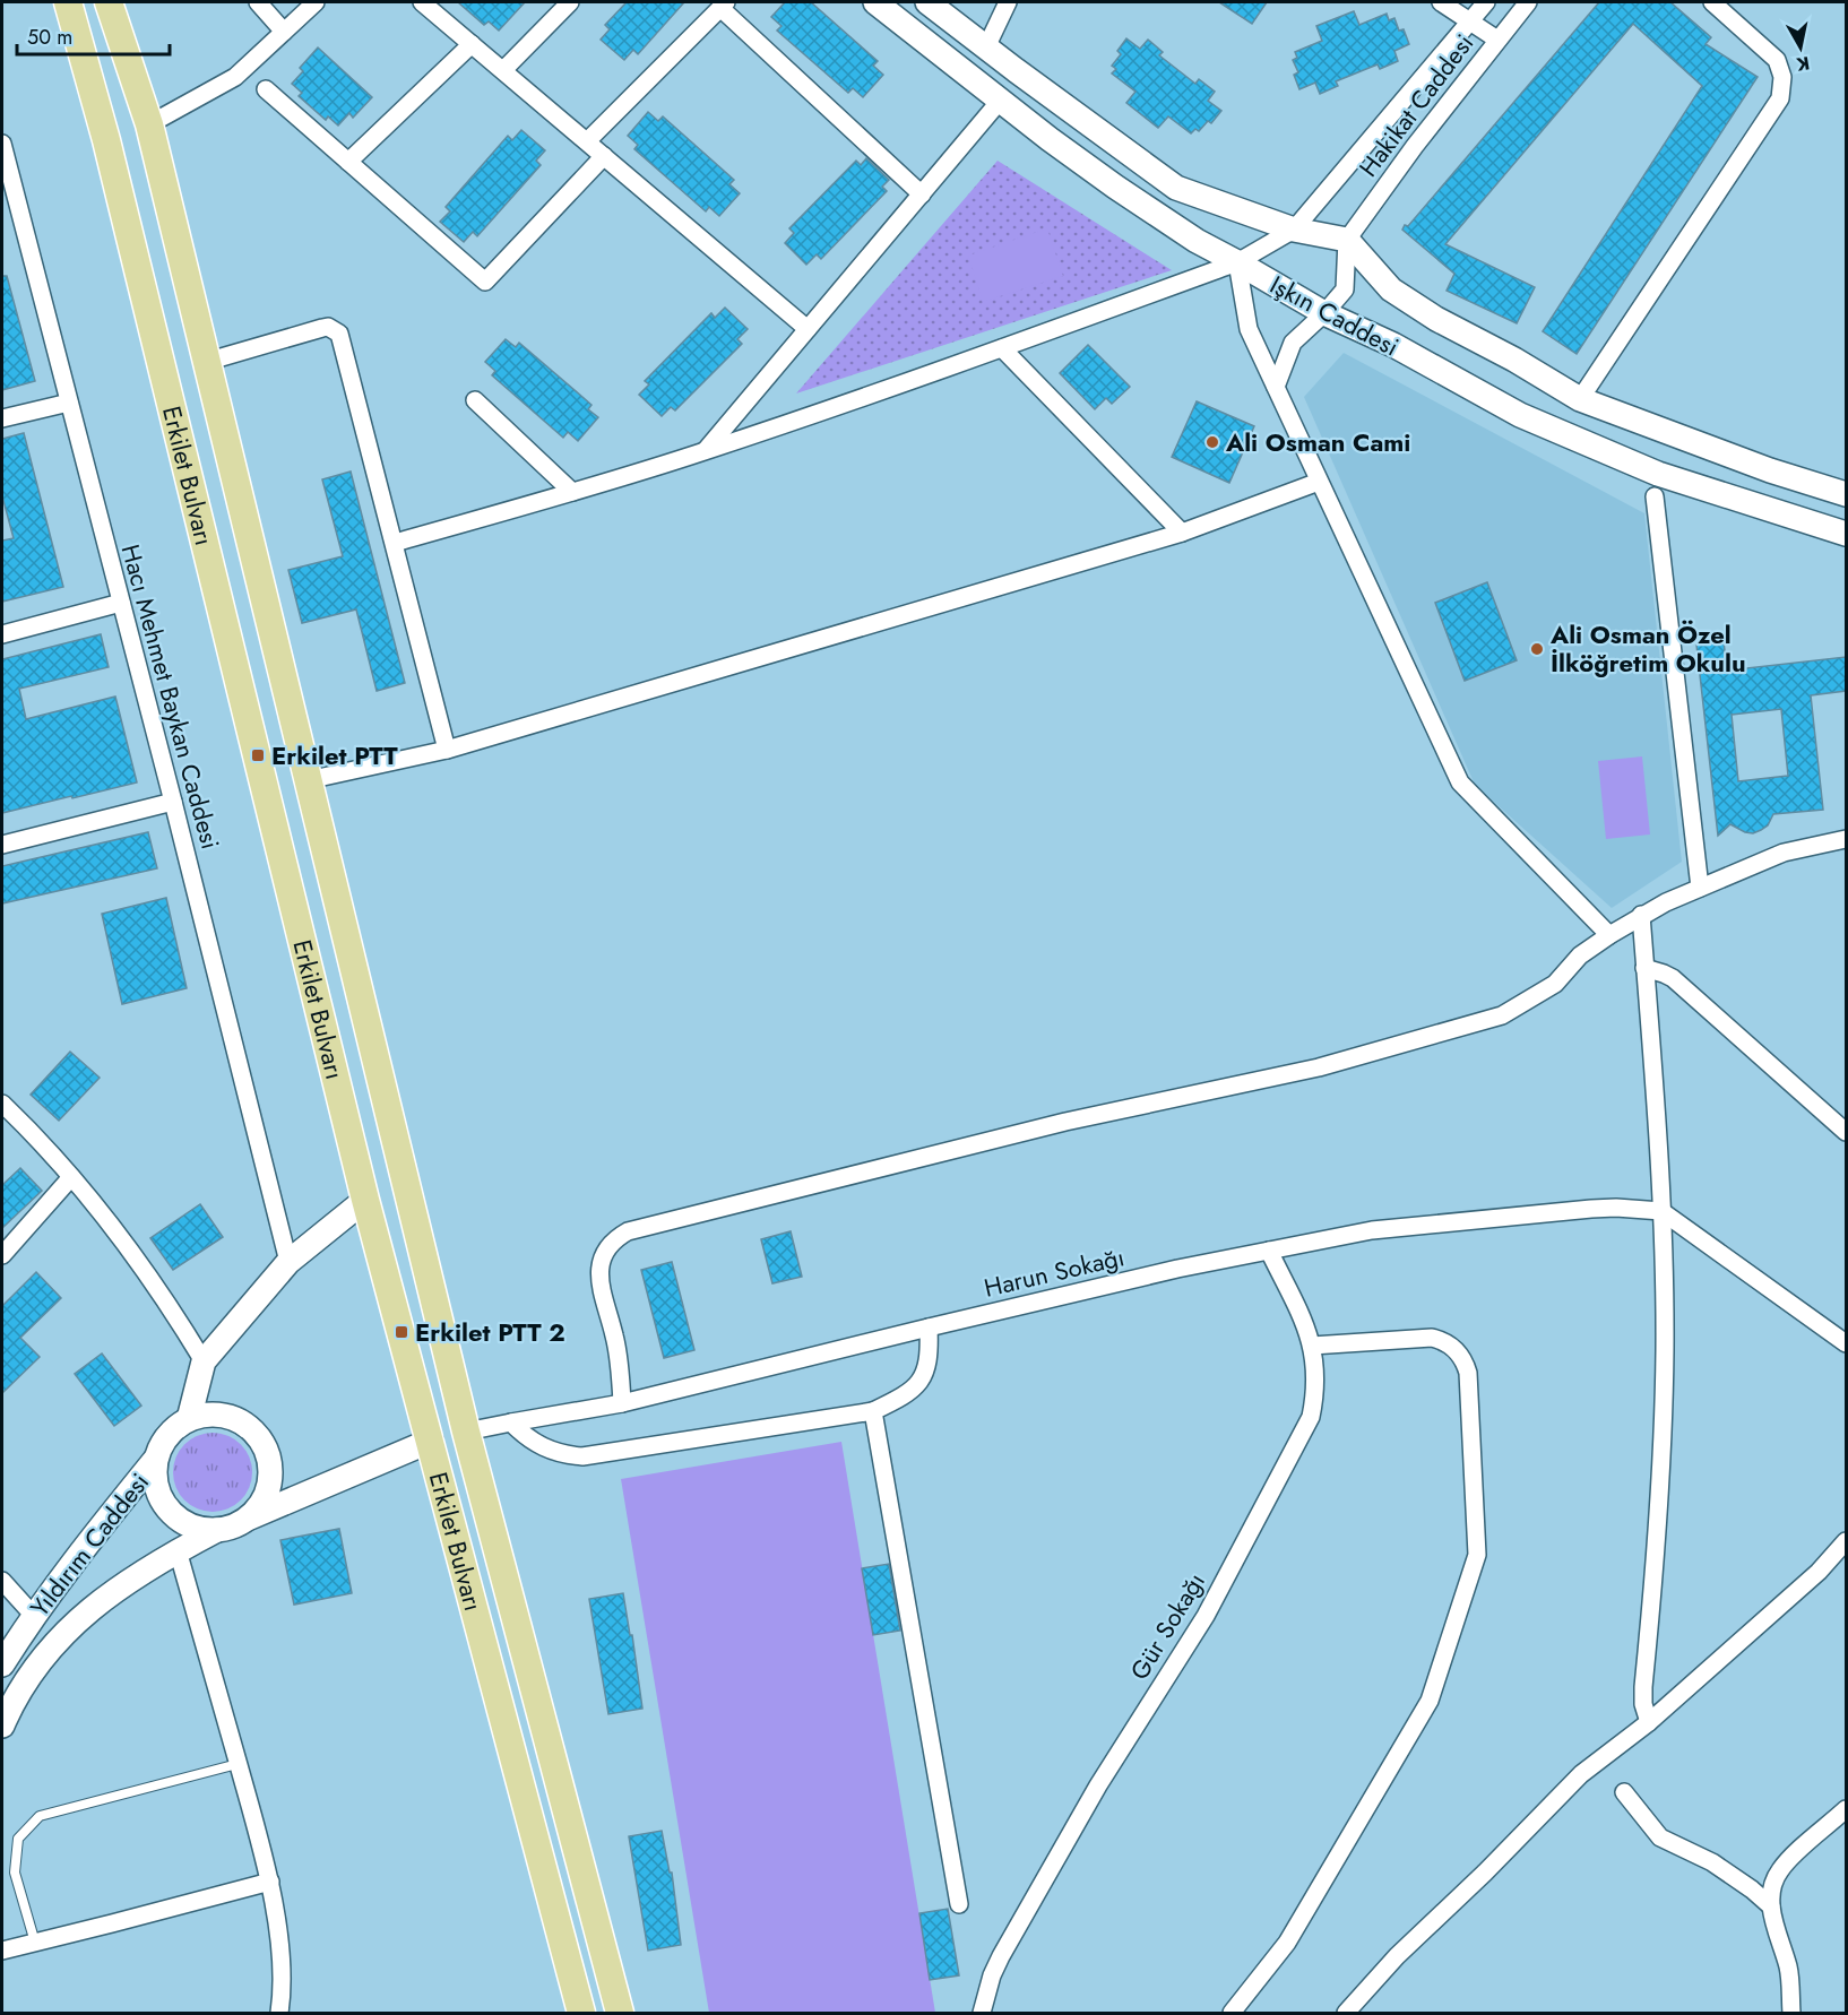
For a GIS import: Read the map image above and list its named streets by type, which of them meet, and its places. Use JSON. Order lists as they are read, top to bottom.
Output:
{
  "streets": {
    "main road": ["Erkilet Bulvarı"],
    "street": [
      "Hakikat Caddesi",
      "Işkın Caddesi",
      "Hacı Mehmet Baykan Caddesi",
      "Harun Sokağı",
      "Yıldırım Caddesi",
      "Gür Sokağı"
    ]
  },
  "crossings": [
    ["Hakikat Caddesi", "Işkın Caddesi"],
    ["Erkilet Bulvarı", "Harun Sokağı"],
    ["Harun Sokağı", "Gür Sokağı"]
  ],
  "places": {
    "other": ["Ali Osman Cami", "Ali Osman Özel İlköğretim Okulu"],
    "transit": ["Erkilet PTT", "Erkilet PTT 2"]
  },
  "scale_bar": "50 m",
  "north": "bottom"
}
